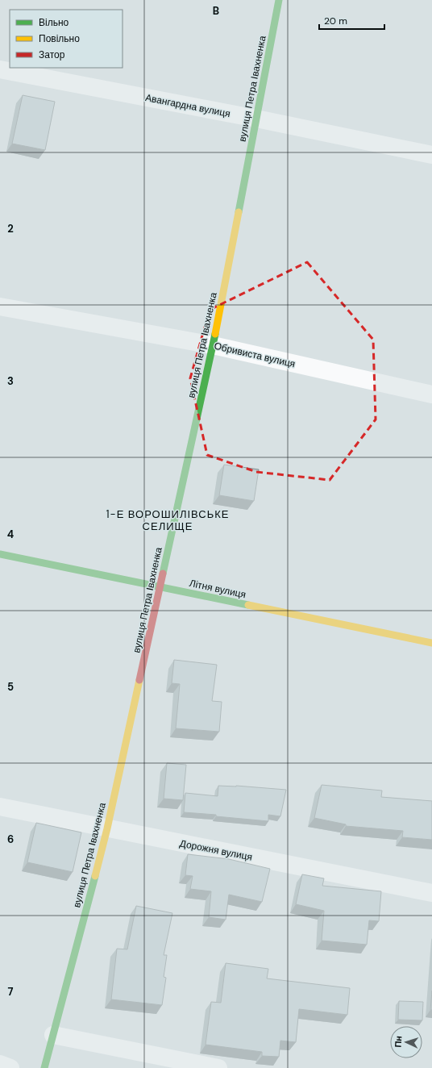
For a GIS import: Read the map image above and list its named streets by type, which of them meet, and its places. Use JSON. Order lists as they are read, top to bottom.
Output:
{
  "streets": {
    "street": [
      "вулиця Петра Івахненка",
      "Авангардна вулиця",
      "Обривиста вулиця",
      "Літня вулиця",
      "Дорожня вулиця"
    ]
  },
  "crossings": [
    ["вулиця Петра Івахненка", "Авангардна вулиця"],
    ["вулиця Петра Івахненка", "Обривиста вулиця"],
    ["вулиця Петра Івахненка", "Літня вулиця"],
    ["вулиця Петра Івахненка", "Дорожня вулиця"]
  ],
  "districts": ["1-Е ВОРОШИЛІВСЬКЕ СЕЛИЩЕ"],
  "legend": ["Вільно", "Повільно", "Затор"],
  "scale_bar": "20 m",
  "north": "left",
  "grid": {
    "columns": ["B"],
    "rows": [
      "2",
      "3",
      "4",
      "5",
      "6",
      "7"
    ]
  }
}
